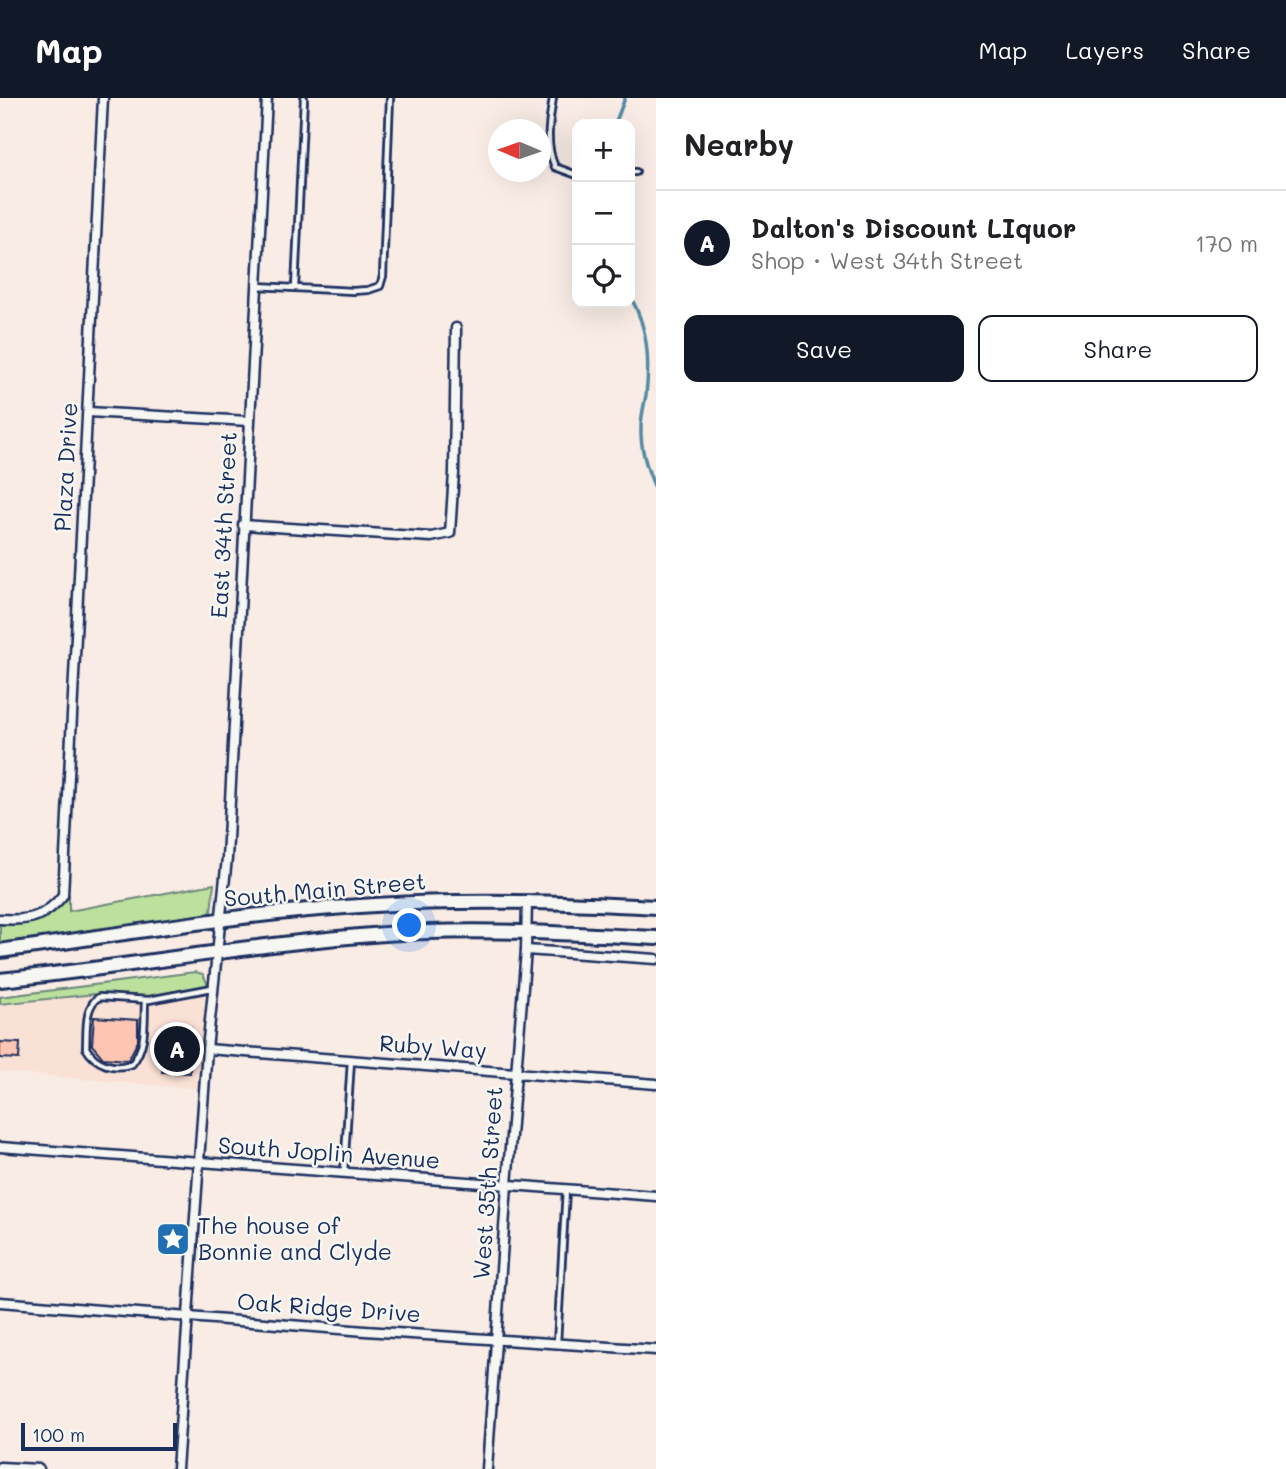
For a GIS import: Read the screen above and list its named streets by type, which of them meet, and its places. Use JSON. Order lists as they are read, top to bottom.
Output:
{
  "streets": {
    "main road": ["South Main Street"],
    "street": [
      "Plaza Drive",
      "East 34th Street",
      "Ruby Way",
      "South Joplin Avenue",
      "West 35th Street",
      "Oak Ridge Drive"
    ]
  },
  "crossings": [
    ["East 34th Street", "South Main Street"],
    ["East 34th Street", "Ruby Way"],
    ["East 34th Street", "South Joplin Avenue"],
    ["East 34th Street", "Oak Ridge Drive"],
    ["South Main Street", "West 35th Street"],
    ["Ruby Way", "West 35th Street"],
    ["South Joplin Avenue", "West 35th Street"],
    ["West 35th Street", "Oak Ridge Drive"]
  ],
  "places": {
    "place": ["The house of Bonnie and Clyde"]
  },
  "scale_bar": "100 m",
  "north": "left",
  "page": {
    "header": "Map",
    "nav": ["Map", "Layers", "Share"],
    "heading": "Nearby",
    "map_buttons": ["+", "−"],
    "list": [
      {
        "mark": "A",
        "name": "Dalton's Discount LIquor",
        "note": "Shop · West 34th Street",
        "value": "170 m"
      }
    ],
    "buttons": ["Save", "Share"],
    "pins": "A",
    "scale": "100 m"
  }
}
